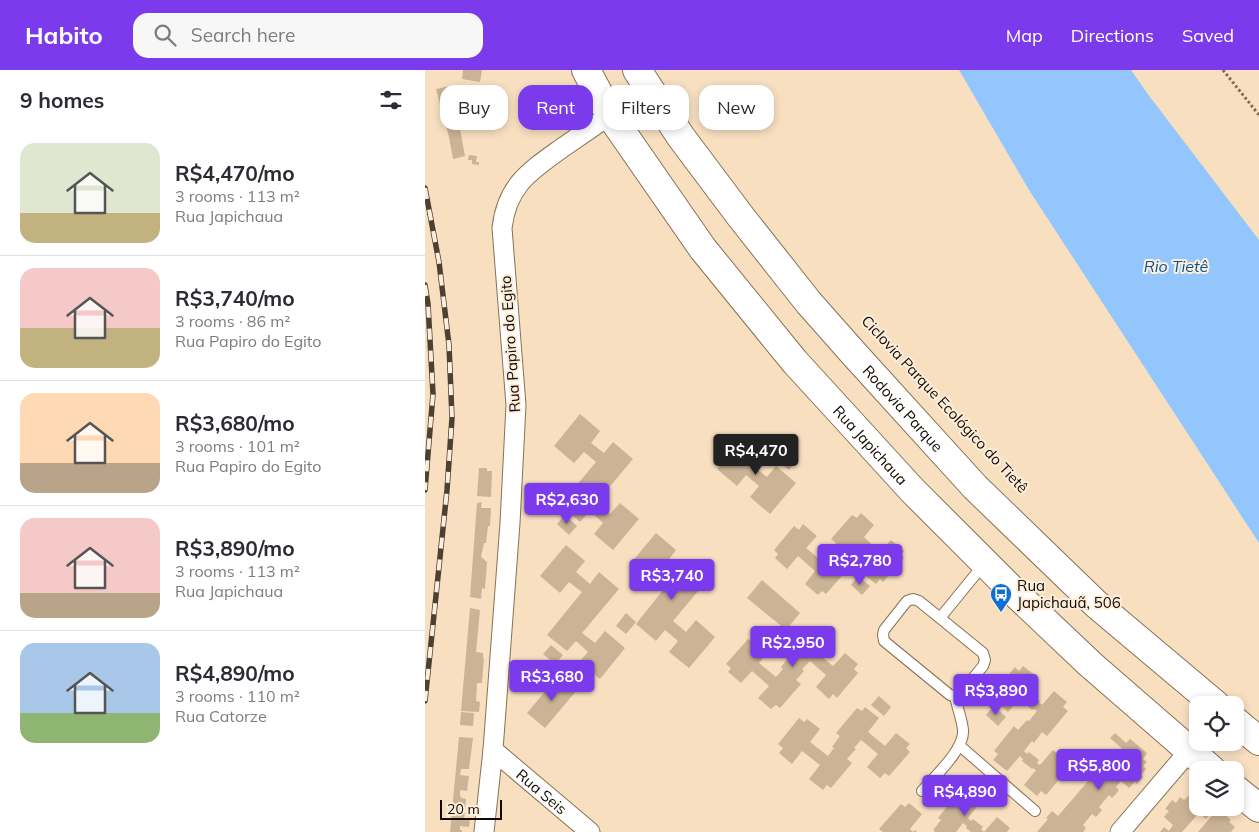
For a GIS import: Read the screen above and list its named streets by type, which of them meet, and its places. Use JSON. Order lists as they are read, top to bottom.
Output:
{
  "streets": {
    "street": [
      "Rua Papiro do Egito",
      "Rodovia Parque",
      "Rua Japichaua",
      "Rua Seis"
    ]
  },
  "crossings": [
    ["Rua Papiro do Egito", "Rua Seis"]
  ],
  "water": ["Rio Tietê"],
  "places": {
    "bus stop": ["Rua Japichauã, 506"]
  },
  "scale_bar": "20 m",
  "page": {
    "header": "Habito",
    "search": "Search here",
    "nav": ["Map", "Directions", "Saved"],
    "heading": "9 homes",
    "chip": [
      "Buy",
      "Rent",
      "Filters",
      "New"
    ],
    "list": [
      {
        "name": "R$4,470/mo",
        "note": "3 rooms · 113 m² · Rua Japichaua"
      },
      {
        "name": "R$3,740/mo",
        "note": "3 rooms · 86 m² · Rua Papiro do Egito"
      },
      {
        "name": "R$3,680/mo",
        "note": "3 rooms · 101 m² · Rua Papiro do Egito"
      },
      {
        "name": "R$3,890/mo",
        "note": "3 rooms · 113 m² · Rua Japichaua"
      },
      {
        "name": "R$4,890/mo",
        "note": "3 rooms · 110 m² · Rua Catorze"
      }
    ],
    "price": [
      "R$4,470",
      "R$2,630",
      "R$2,780",
      "R$3,740",
      "R$2,950",
      "R$3,680",
      "R$3,890",
      "R$5,800",
      "R$4,890"
    ],
    "scale": "20 m"
  }
}
